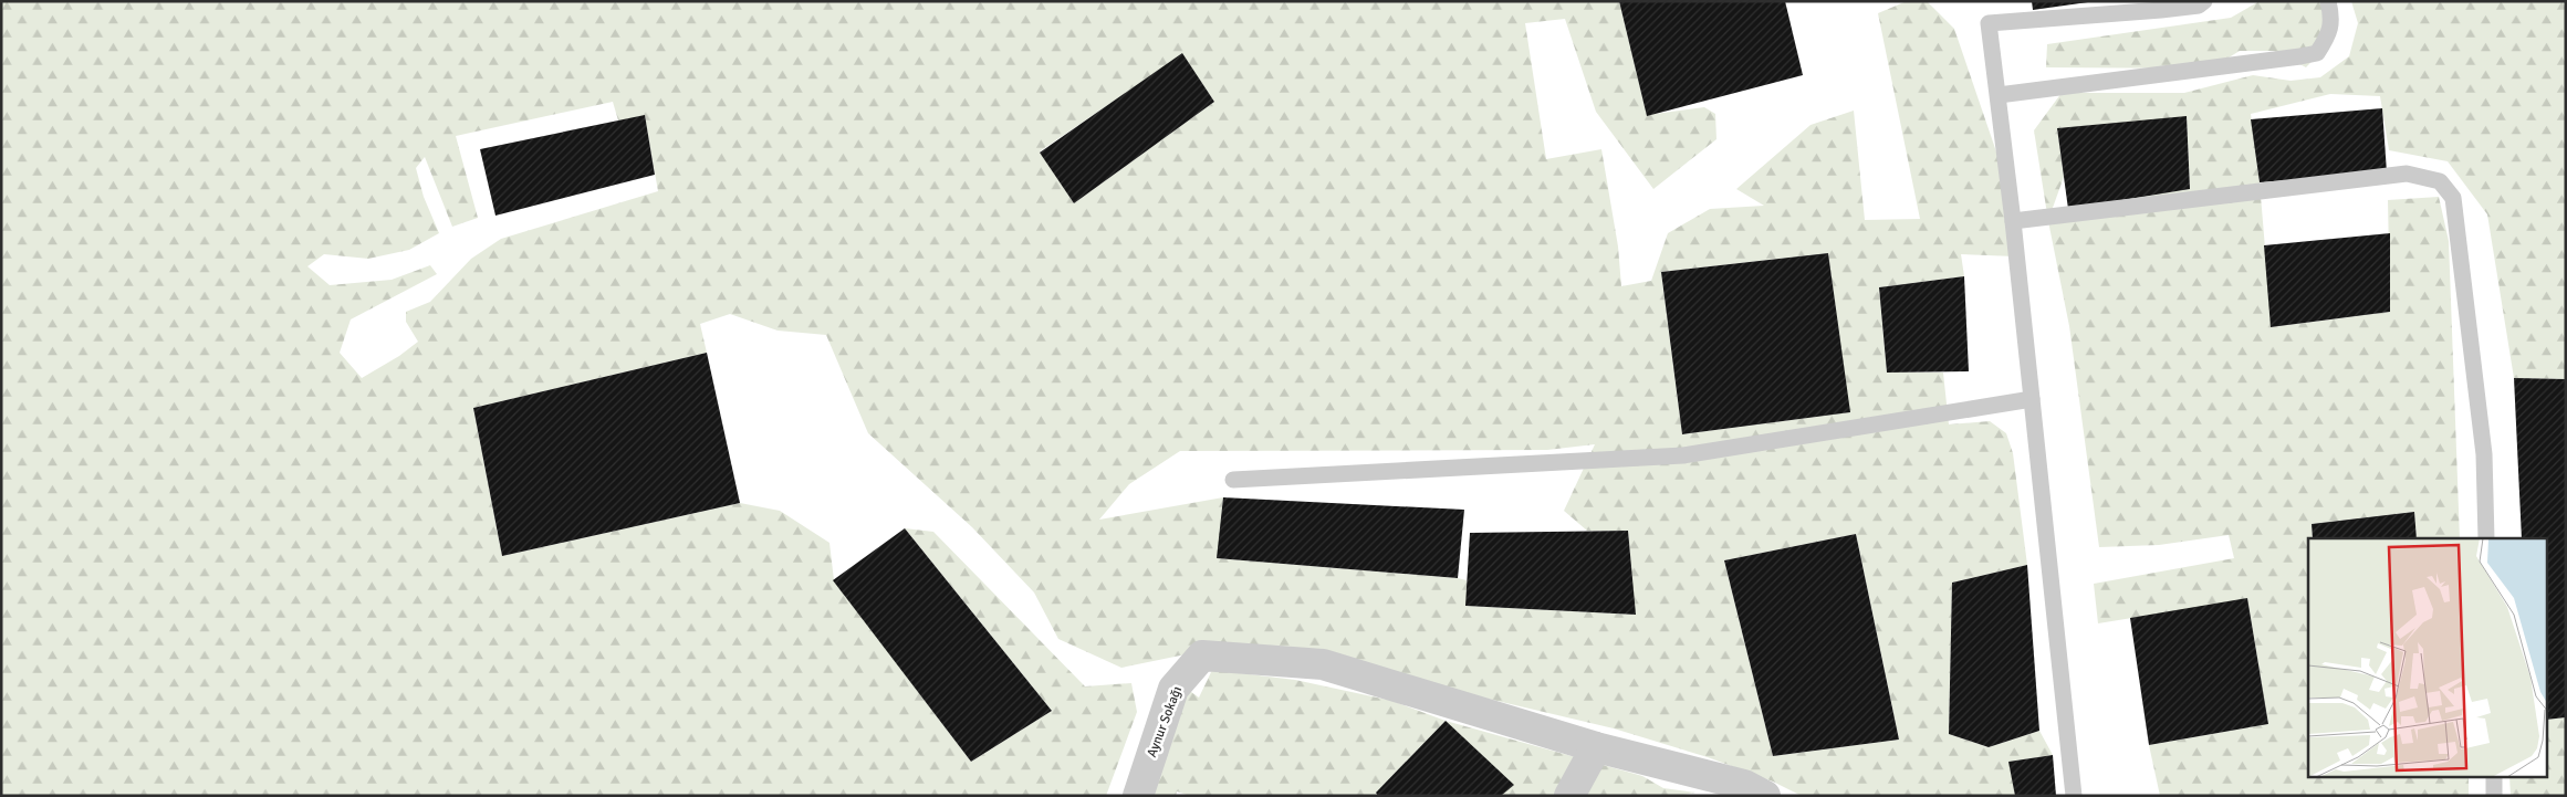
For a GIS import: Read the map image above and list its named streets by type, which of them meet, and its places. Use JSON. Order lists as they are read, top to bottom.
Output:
{
  "streets": {
    "street": ["Aynur Sokağı"]
  }
}
